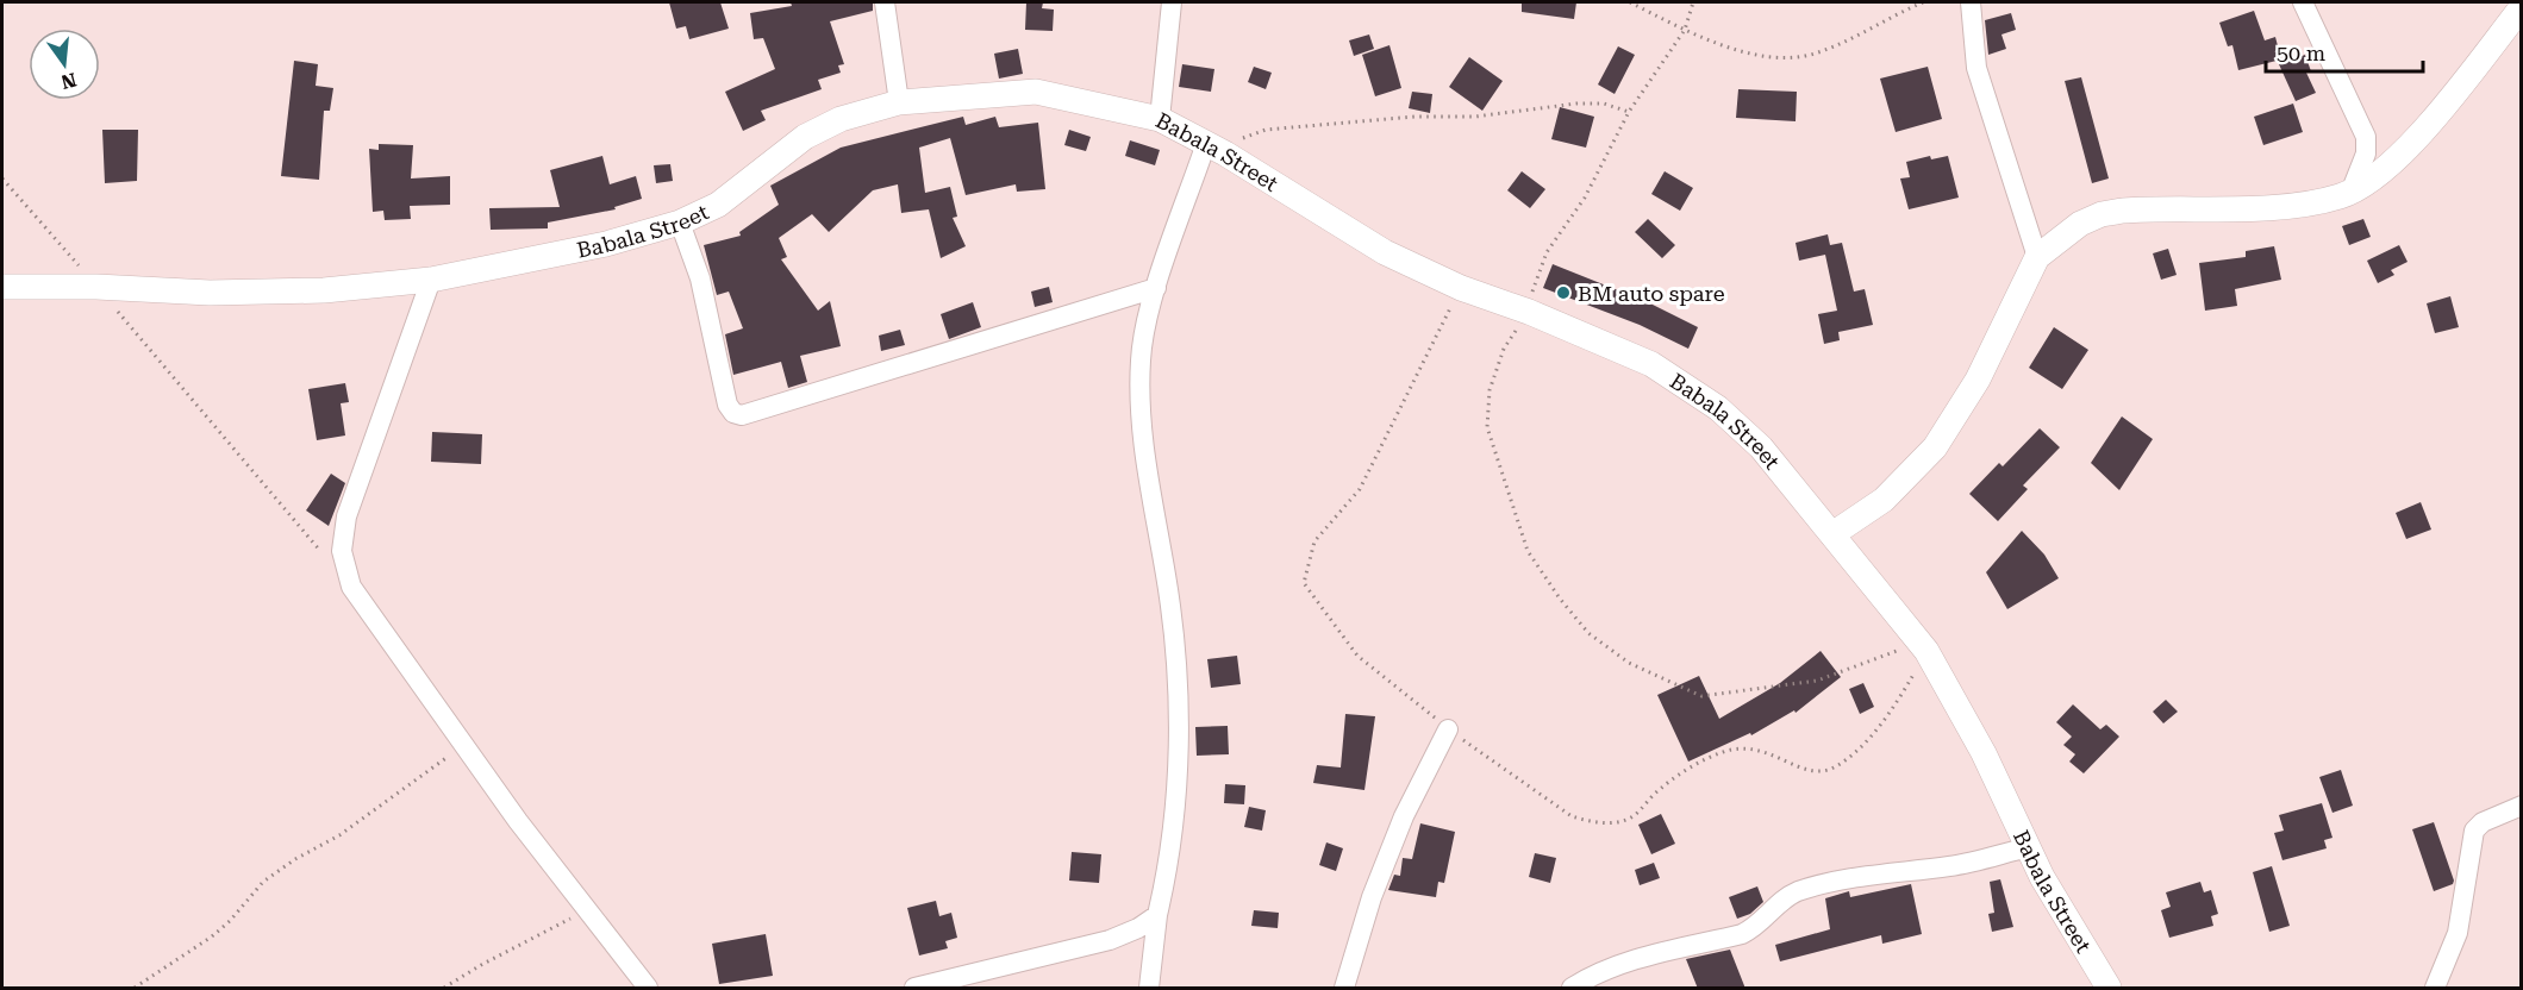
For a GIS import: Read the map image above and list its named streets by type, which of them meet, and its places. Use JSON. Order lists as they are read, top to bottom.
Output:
{
  "streets": {
    "street": ["Babala Street"]
  },
  "places": ["BM auto spare"],
  "scale_bar": "50 m",
  "north": "bottom"
}
